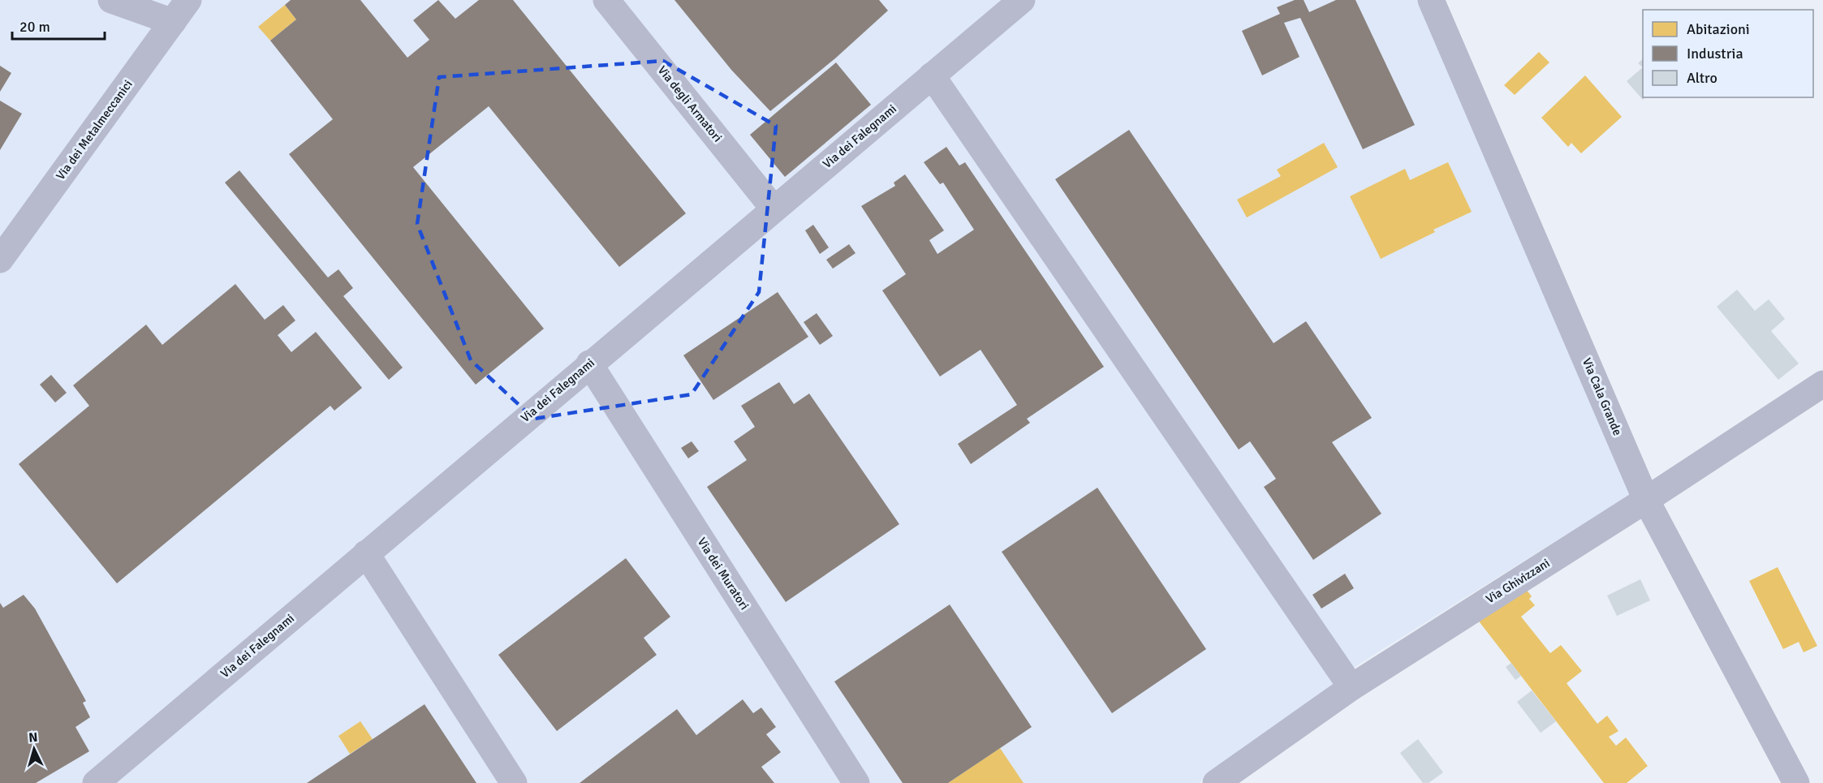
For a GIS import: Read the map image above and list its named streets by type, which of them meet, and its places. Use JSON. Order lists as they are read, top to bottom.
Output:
{
  "streets": {
    "street": [
      "Via degli Armatori",
      "Via dei Metalmeccanici",
      "Via dei Falegnami",
      "Via Cala Grande",
      "Via dei Muratori",
      "Via Ghivizzani"
    ]
  },
  "crossings": [
    ["Via degli Armatori", "Via dei Falegnami"],
    ["Via dei Falegnami", "Via dei Muratori"],
    ["Via Cala Grande", "Via Ghivizzani"]
  ],
  "legend": ["Abitazioni", "Industria", "Altro"],
  "scale_bar": "20 m",
  "north": "top"
}
